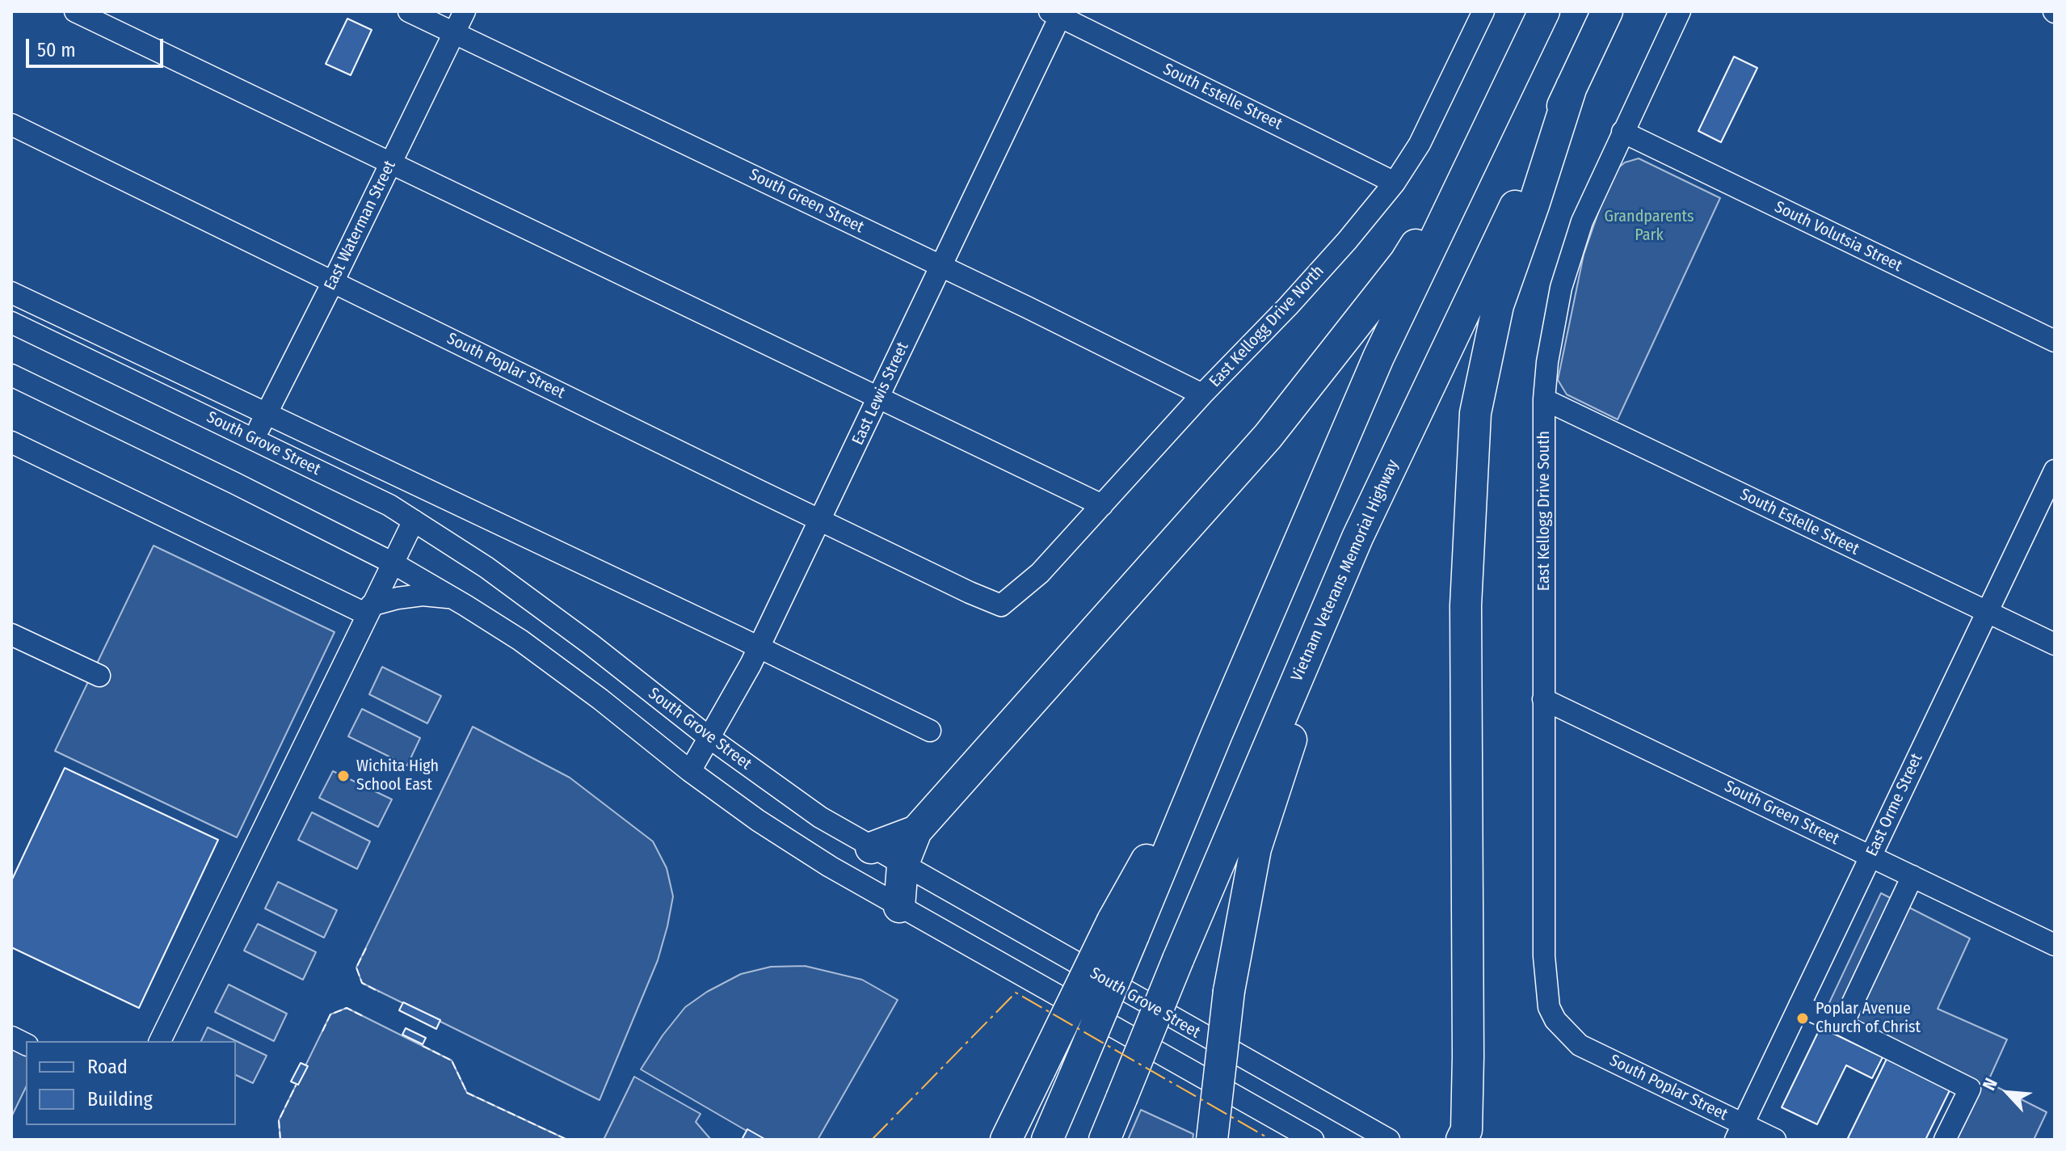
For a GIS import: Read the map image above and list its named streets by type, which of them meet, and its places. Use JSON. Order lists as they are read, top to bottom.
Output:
{
  "streets": {
    "highway": ["Vietnam Veterans Memorial Highway"],
    "street": [
      "South Estelle Street",
      "South Green Street",
      "East Waterman Street",
      "South Volutsia Street",
      "East Kellogg Drive North",
      "South Poplar Street",
      "East Lewis Street",
      "South Grove Street",
      "East Kellogg Drive South",
      "East Orme Street"
    ]
  },
  "crossings": [
    ["South Estelle Street", "East Kellogg Drive North"],
    ["South Estelle Street", "East Lewis Street"],
    ["South Estelle Street", "East Kellogg Drive South"],
    ["South Estelle Street", "East Orme Street"],
    ["South Green Street", "East Waterman Street"],
    ["South Green Street", "East Kellogg Drive North"],
    ["South Green Street", "East Lewis Street"],
    ["South Green Street", "East Kellogg Drive South"],
    ["South Green Street", "East Orme Street"],
    ["East Waterman Street", "South Poplar Street"],
    ["East Waterman Street", "South Grove Street"],
    ["South Volutsia Street", "East Kellogg Drive South"],
    ["East Kellogg Drive North", "South Poplar Street"],
    ["South Poplar Street", "East Lewis Street"],
    ["South Poplar Street", "East Kellogg Drive South"],
    ["South Poplar Street", "East Orme Street"],
    ["East Lewis Street", "South Grove Street"]
  ],
  "parks": ["Grandparents Park"],
  "places": ["Wichita High School East", "Poplar Avenue Church of Christ"],
  "legend": ["Road", "Building"],
  "scale_bar": "50 m",
  "north": "top left"
}
